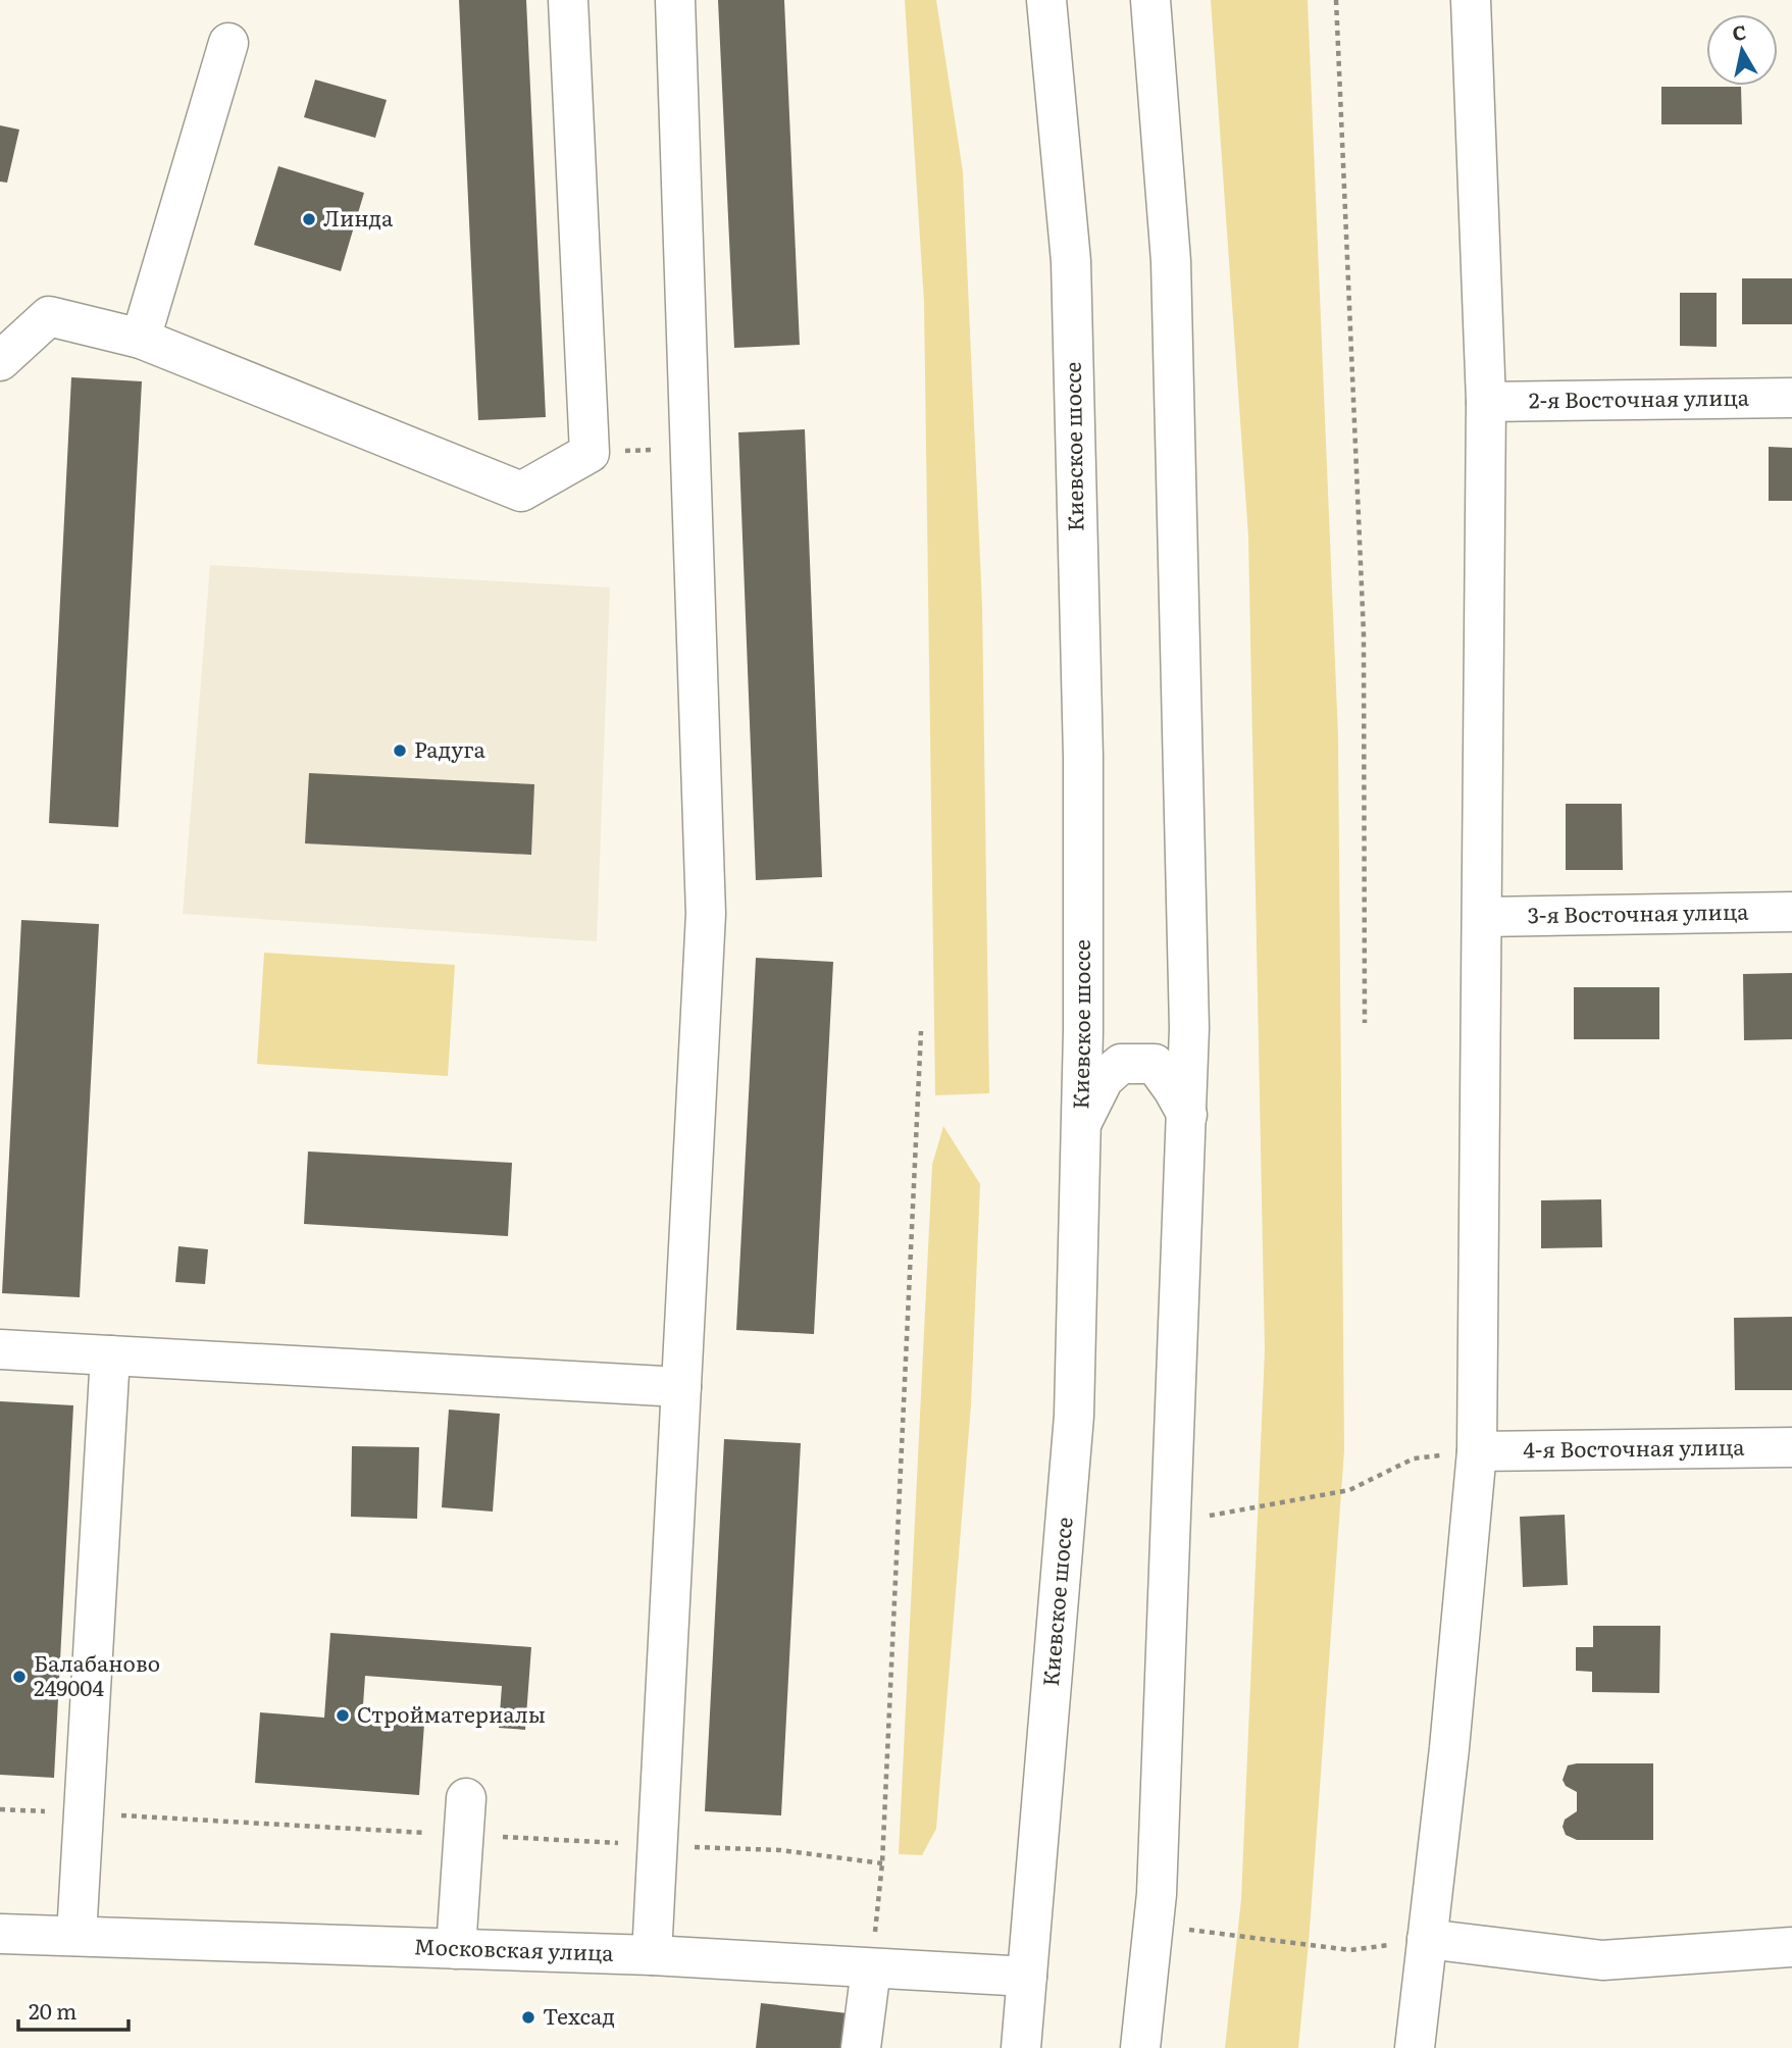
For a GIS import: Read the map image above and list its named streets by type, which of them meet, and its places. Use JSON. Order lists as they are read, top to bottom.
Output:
{
  "streets": {
    "main road": [
      "2-я Восточная улица",
      "Киевское шоссе",
      "3-я Восточная улица",
      "4-я Восточная улица",
      "Московская улица"
    ]
  },
  "crossings": [
    ["Киевское шоссе", "Московская улица"]
  ],
  "places": [
    "Линда",
    "Радуга",
    "Балабаново 249004",
    "Стройматериалы",
    "Техсад"
  ],
  "scale_bar": "20 m",
  "north": "top"
}
